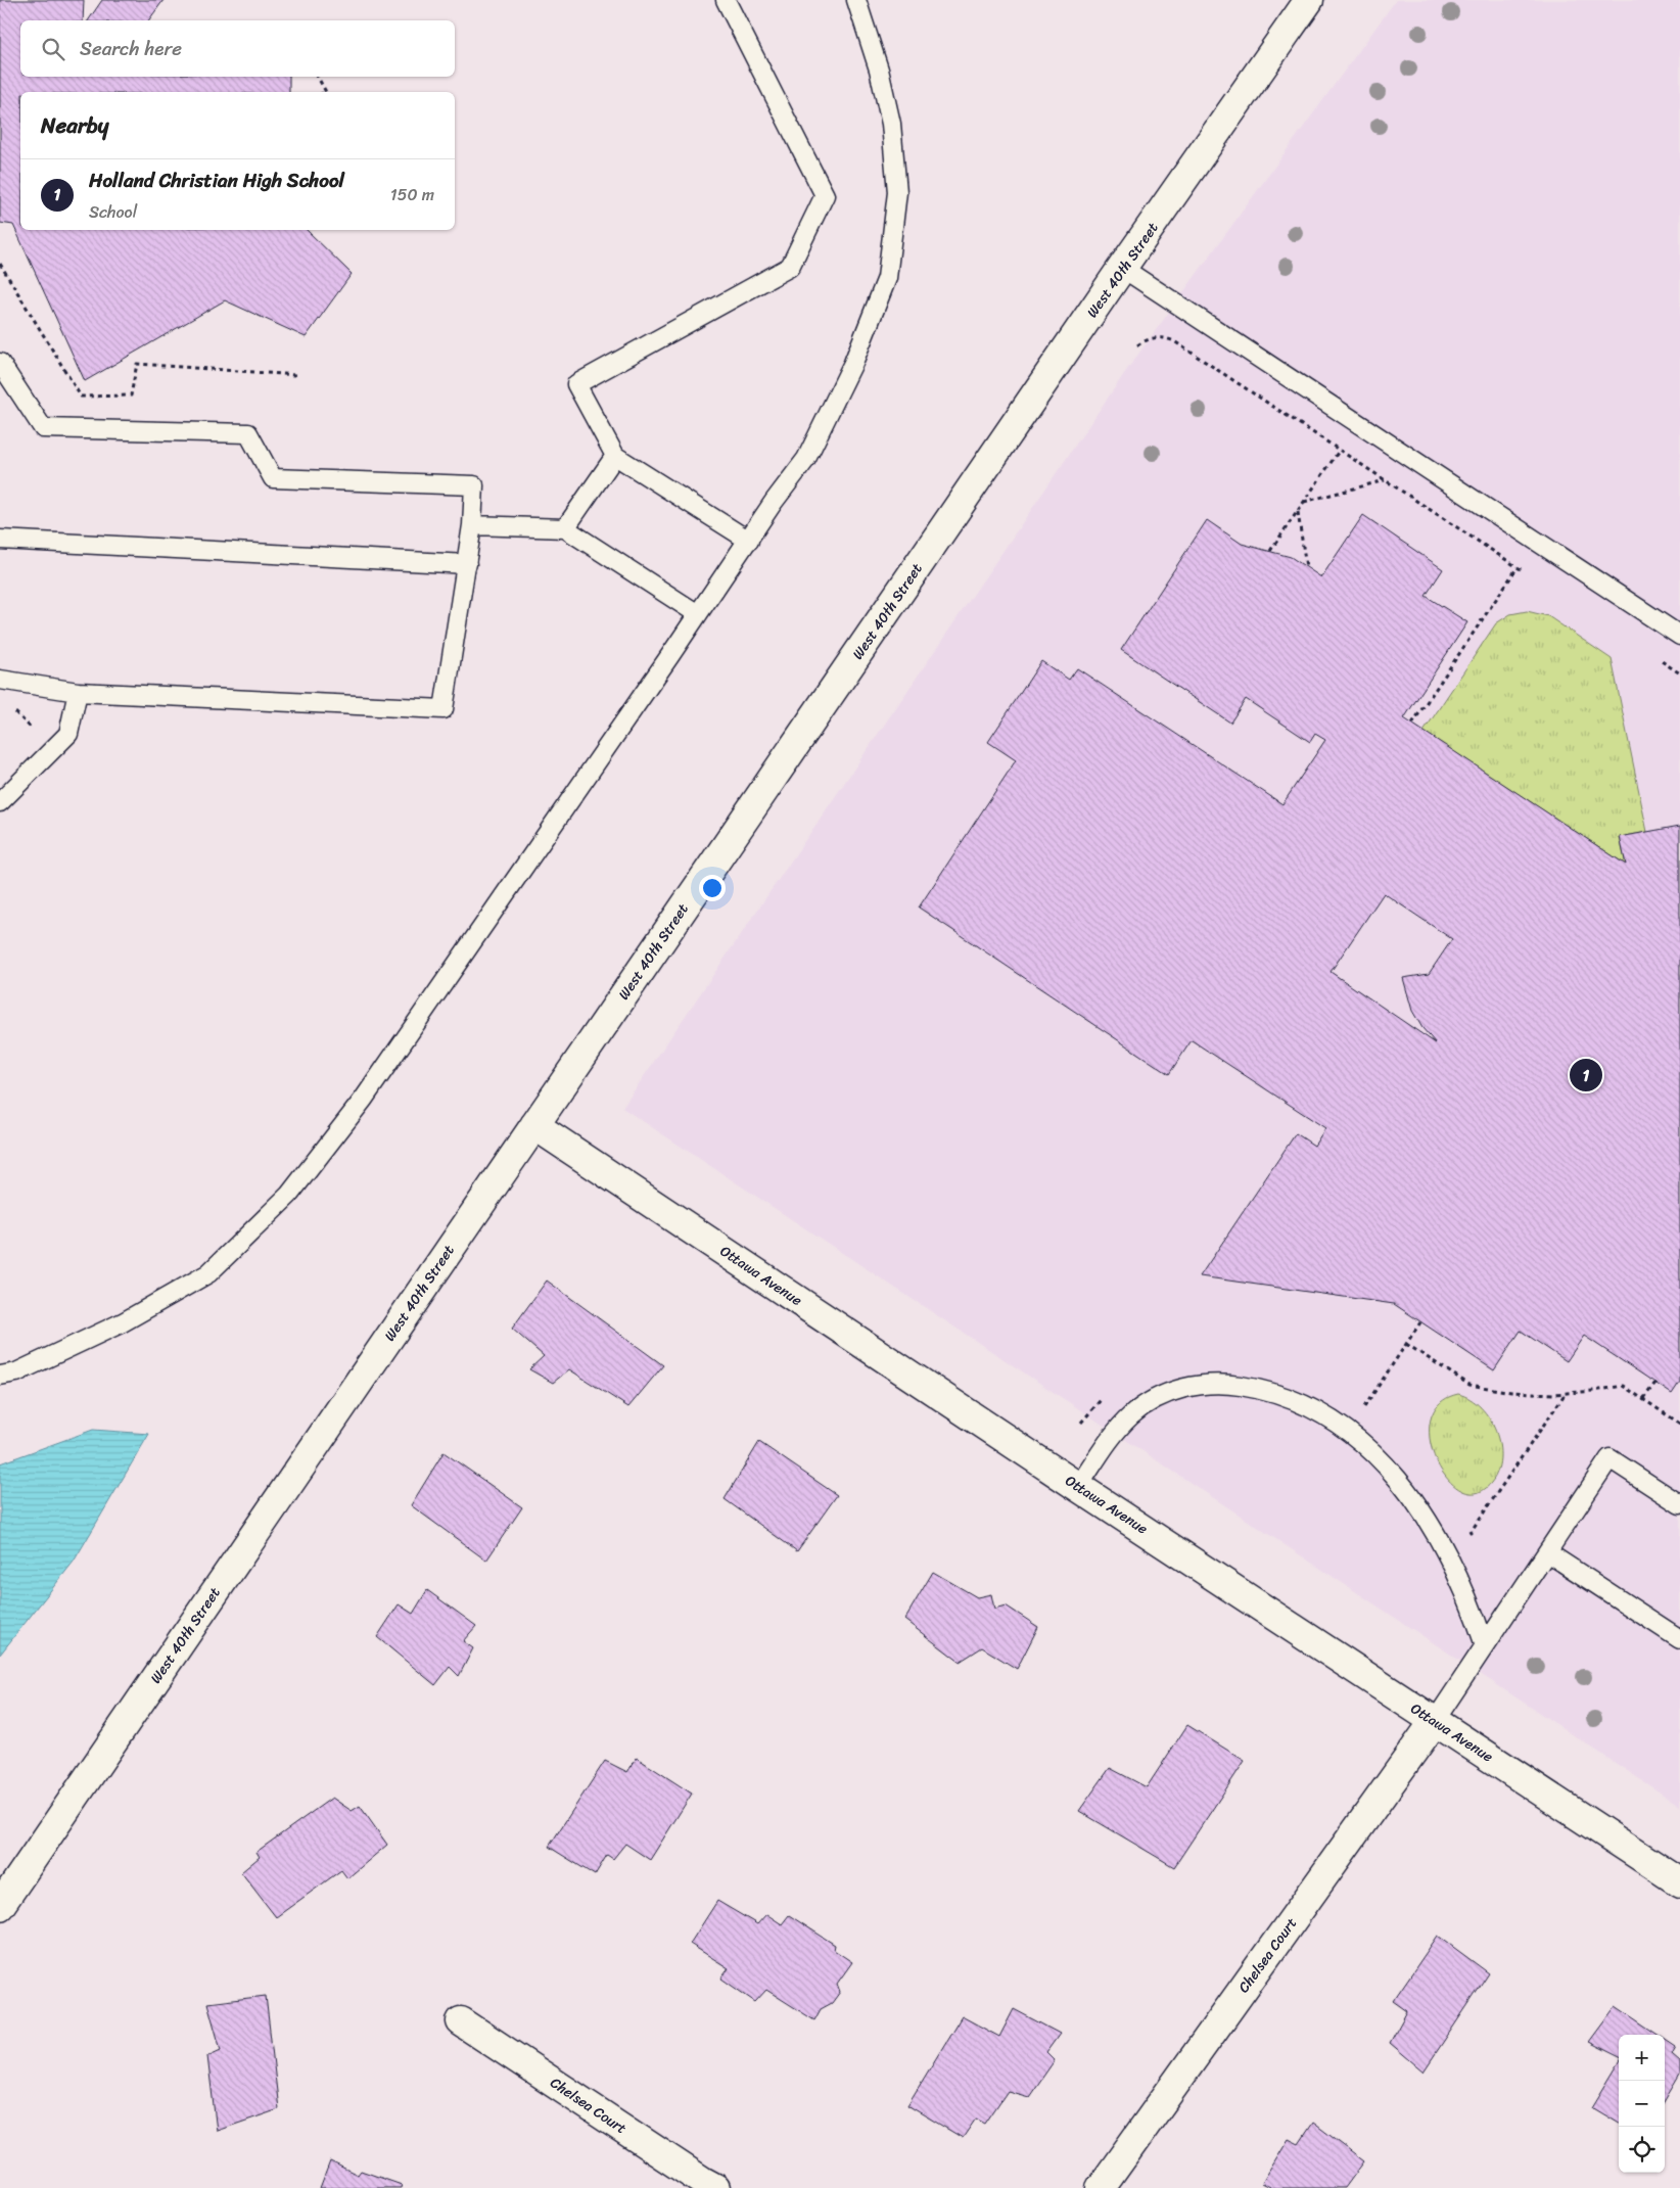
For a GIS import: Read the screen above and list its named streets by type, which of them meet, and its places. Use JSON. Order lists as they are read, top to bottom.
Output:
{
  "streets": {
    "street": ["West 40th Street", "Ottawa Avenue", "Chelsea Court"]
  },
  "crossings": [
    ["West 40th Street", "Ottawa Avenue"],
    ["Ottawa Avenue", "Chelsea Court"]
  ],
  "page": {
    "search": "Search here",
    "heading": "Nearby",
    "list": [
      {
        "mark": "1",
        "name": "Holland Christian High School",
        "note": "School",
        "value": "150 m"
      }
    ],
    "pins": "1",
    "map_buttons": ["+", "−"]
  }
}
